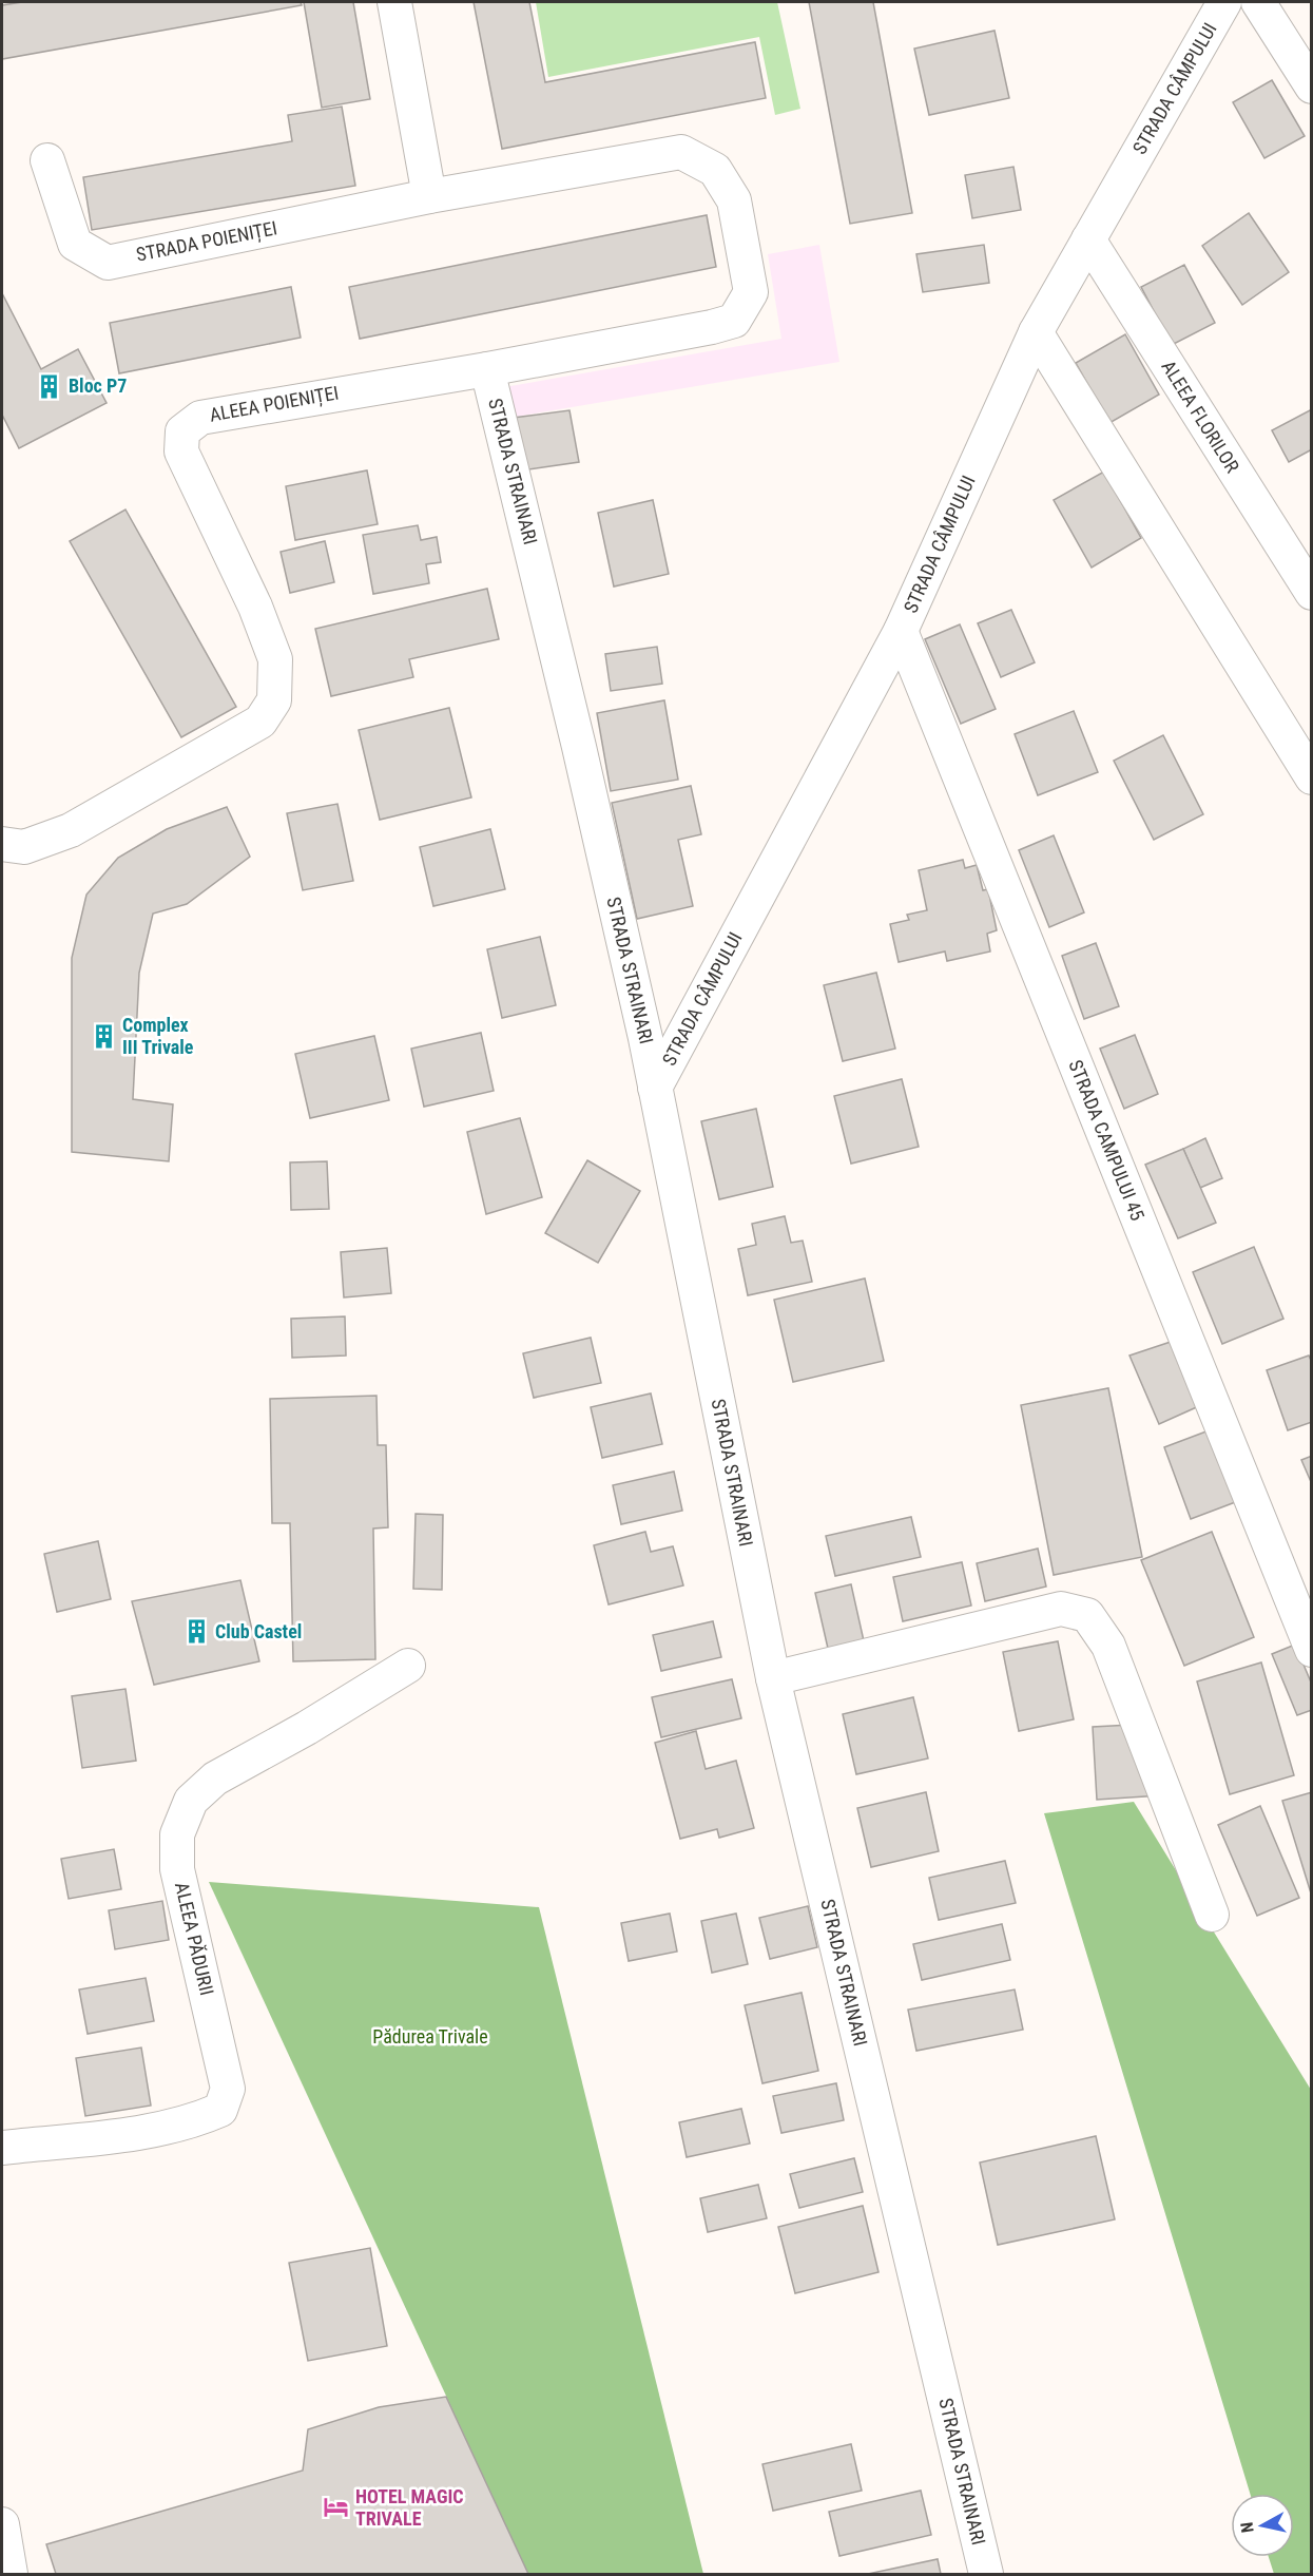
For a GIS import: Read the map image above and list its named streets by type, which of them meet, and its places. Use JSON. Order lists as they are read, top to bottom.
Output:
{
  "streets": {
    "street": [
      "STRADA CÂMPULUI",
      "STRADA POIENIȚEI",
      "ALEEA POIENIȚEI",
      "ALEEA FLORILOR",
      "STRADA STRAINARI",
      "STRADA CAMPULUI 45",
      "ALEEA PĂDURII"
    ]
  },
  "crossings": [
    ["STRADA CÂMPULUI", "ALEEA FLORILOR"],
    ["STRADA CÂMPULUI", "STRADA STRAINARI"],
    ["STRADA CÂMPULUI", "STRADA CAMPULUI 45"],
    ["STRADA POIENIȚEI", "ALEEA POIENIȚEI"],
    ["ALEEA POIENIȚEI", "STRADA STRAINARI"]
  ],
  "parks": ["Pădurea Trivale"],
  "places": {
    "building": ["Bloc P7", "Complex III Trivale", "Club Castel"],
    "hotel": ["HOTEL MAGIC TRIVALE"]
  },
  "north": "left"
}
